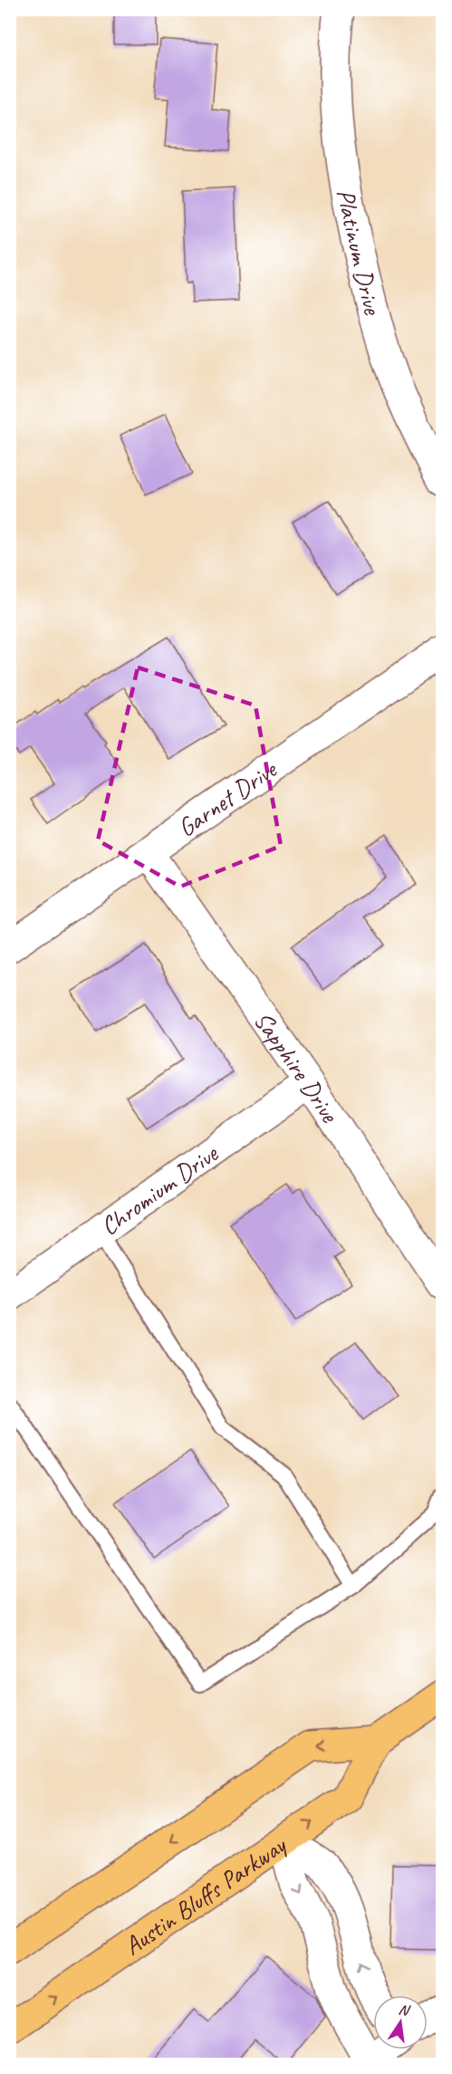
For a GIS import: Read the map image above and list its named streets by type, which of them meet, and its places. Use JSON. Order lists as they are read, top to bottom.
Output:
{
  "streets": {
    "main road": ["Austin Bluffs Parkway"],
    "street": [
      "Platinum Drive",
      "Garnet Drive",
      "Sapphire Drive",
      "Chromium Drive"
    ]
  },
  "crossings": [
    ["Garnet Drive", "Sapphire Drive"],
    ["Sapphire Drive", "Chromium Drive"]
  ],
  "north": "top"
}
